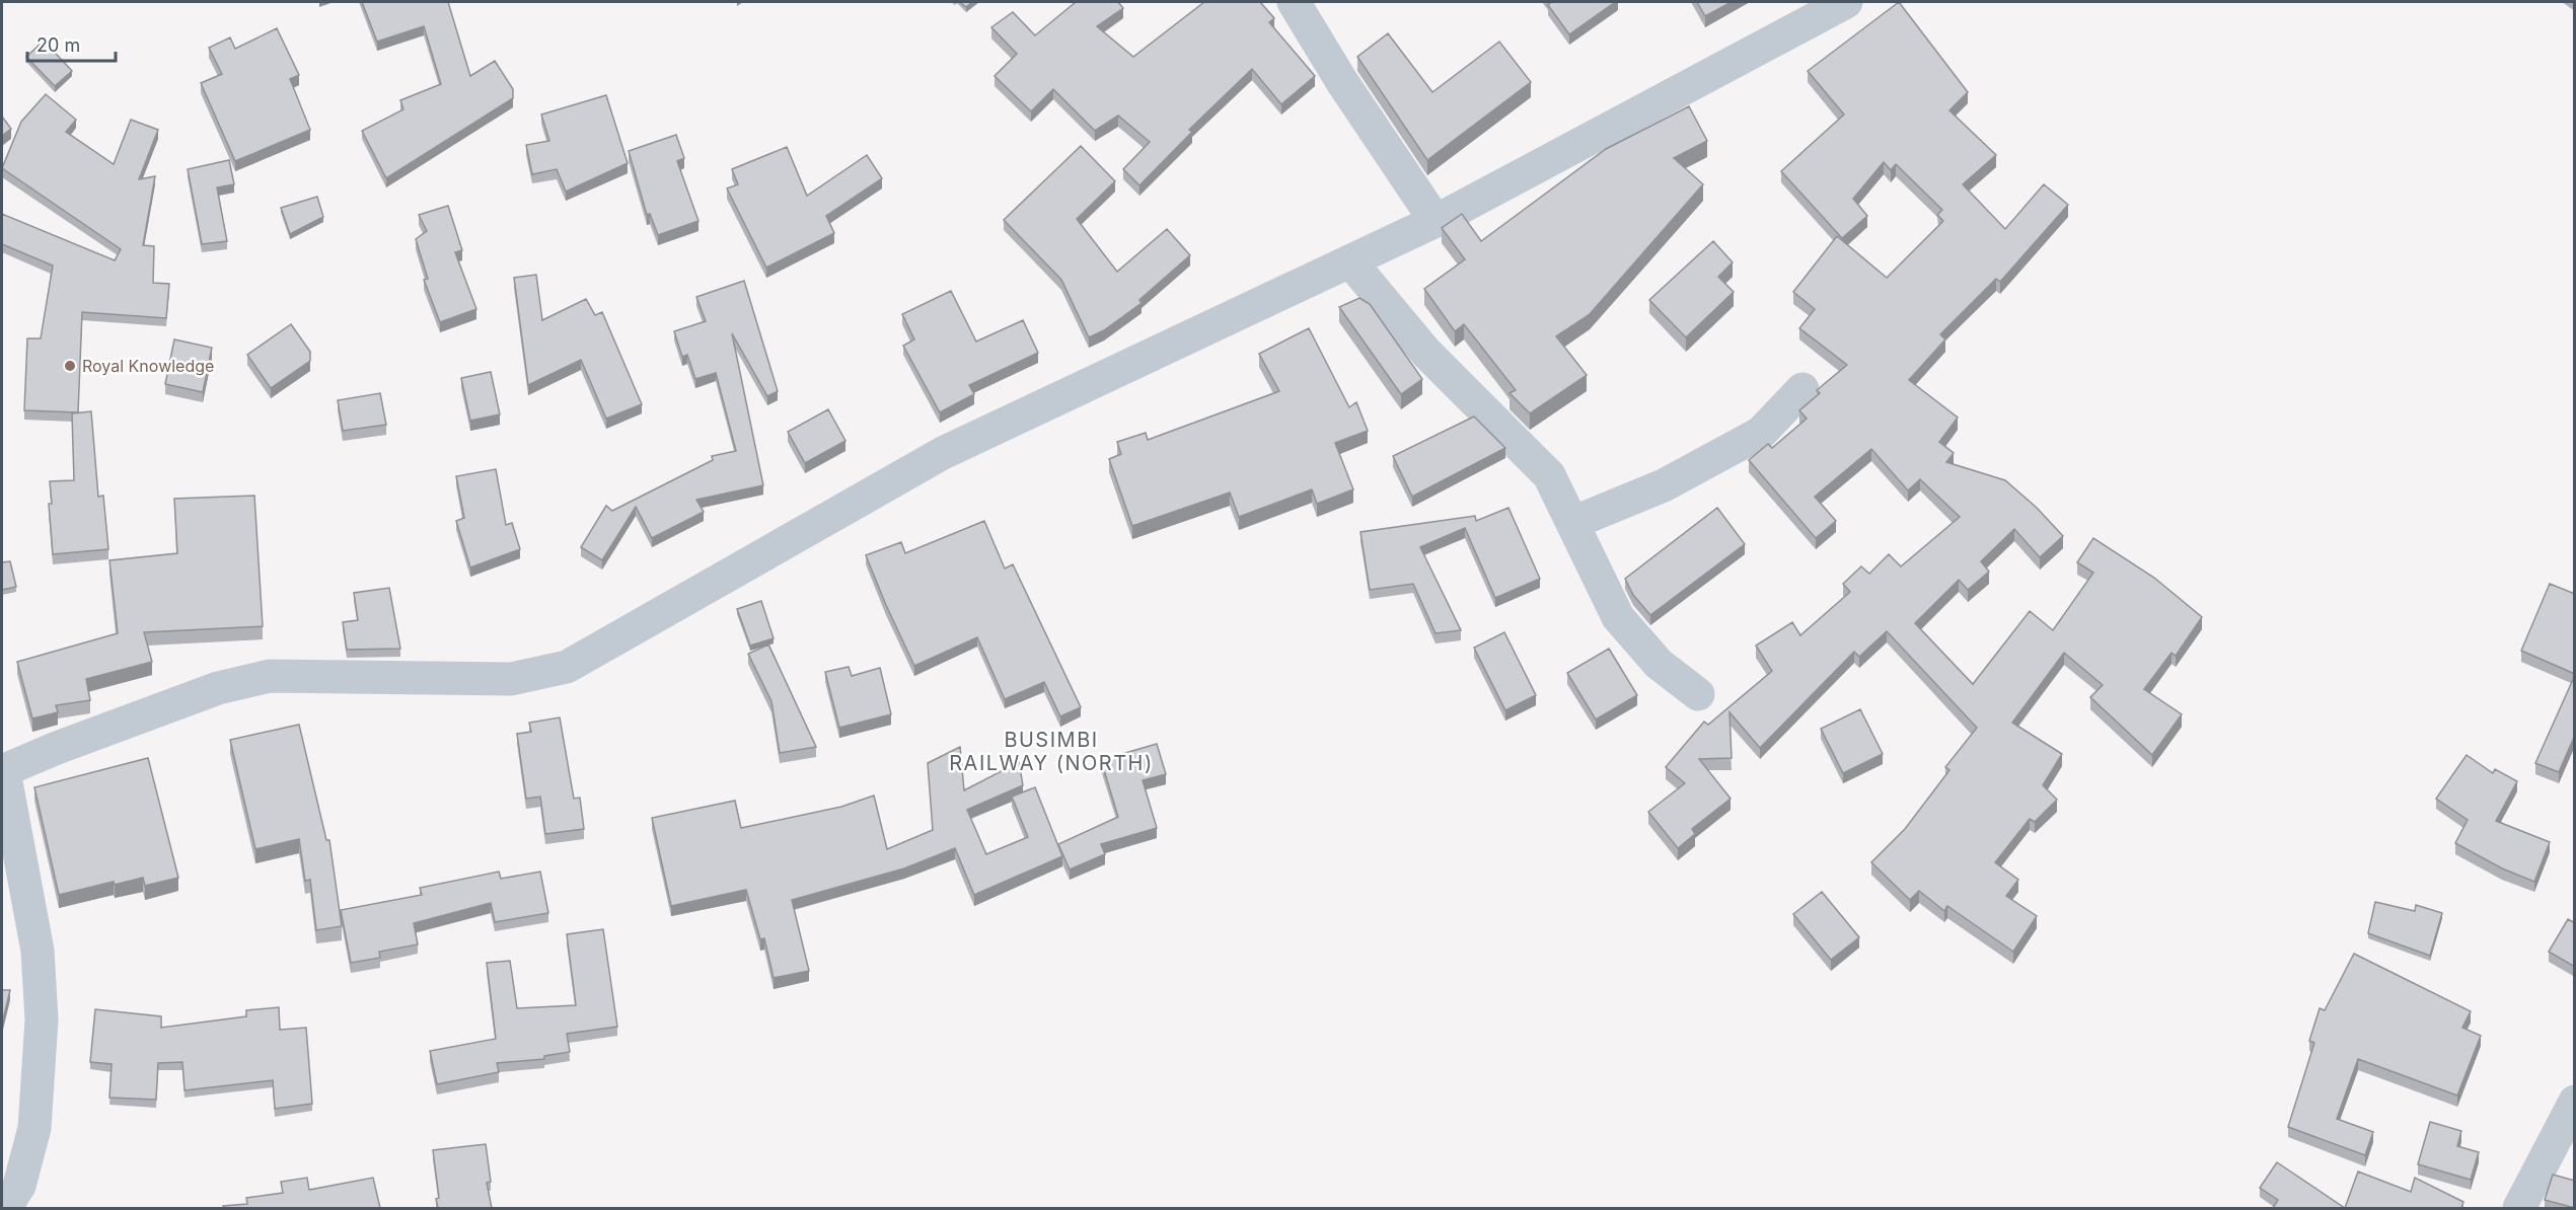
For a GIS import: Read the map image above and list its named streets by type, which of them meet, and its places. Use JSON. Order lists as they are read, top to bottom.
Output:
{
  "districts": ["BUSIMBI RAILWAY (NORTH)"],
  "places": ["Royal Knowledge"],
  "scale_bar": "20 m"
}
